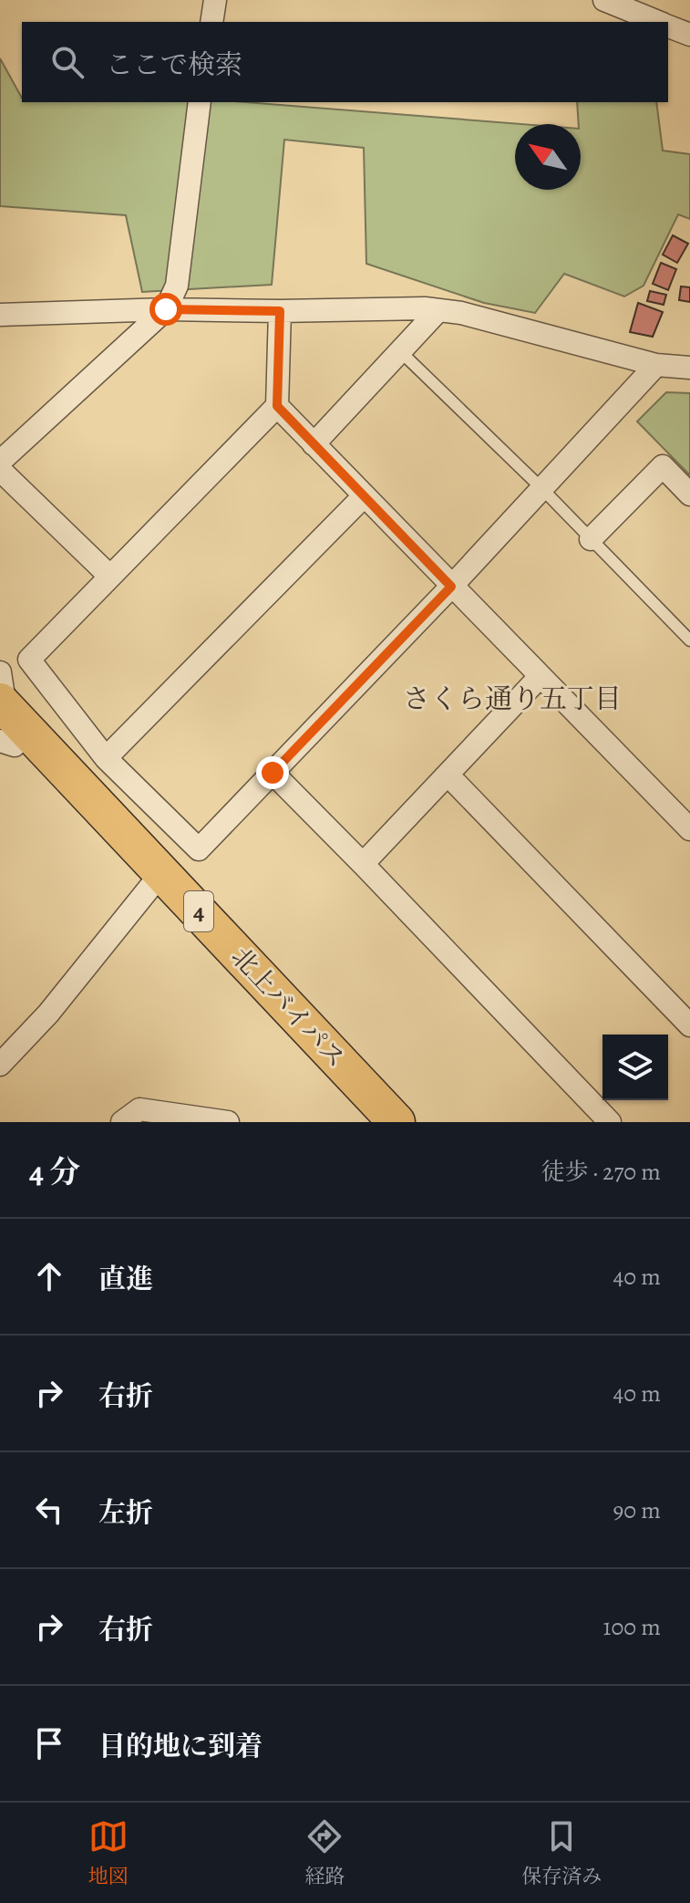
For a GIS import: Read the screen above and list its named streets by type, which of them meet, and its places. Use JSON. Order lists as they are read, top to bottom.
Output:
{
  "streets": {
    "highway": ["4", "北上バイパス"]
  },
  "districts": ["さくら通り五丁目"],
  "north": "top left",
  "page": {
    "search": "ここで検索",
    "heading": ["4 分", "徒歩 · 270 m"],
    "list": [
      ["直進", "40 m"],
      ["右折", "40 m"],
      ["左折", "90 m"],
      ["右折", "100 m"],
      "目的地に到着"
    ],
    "nav": ["地図", "経路", "保存済み"]
  }
}
